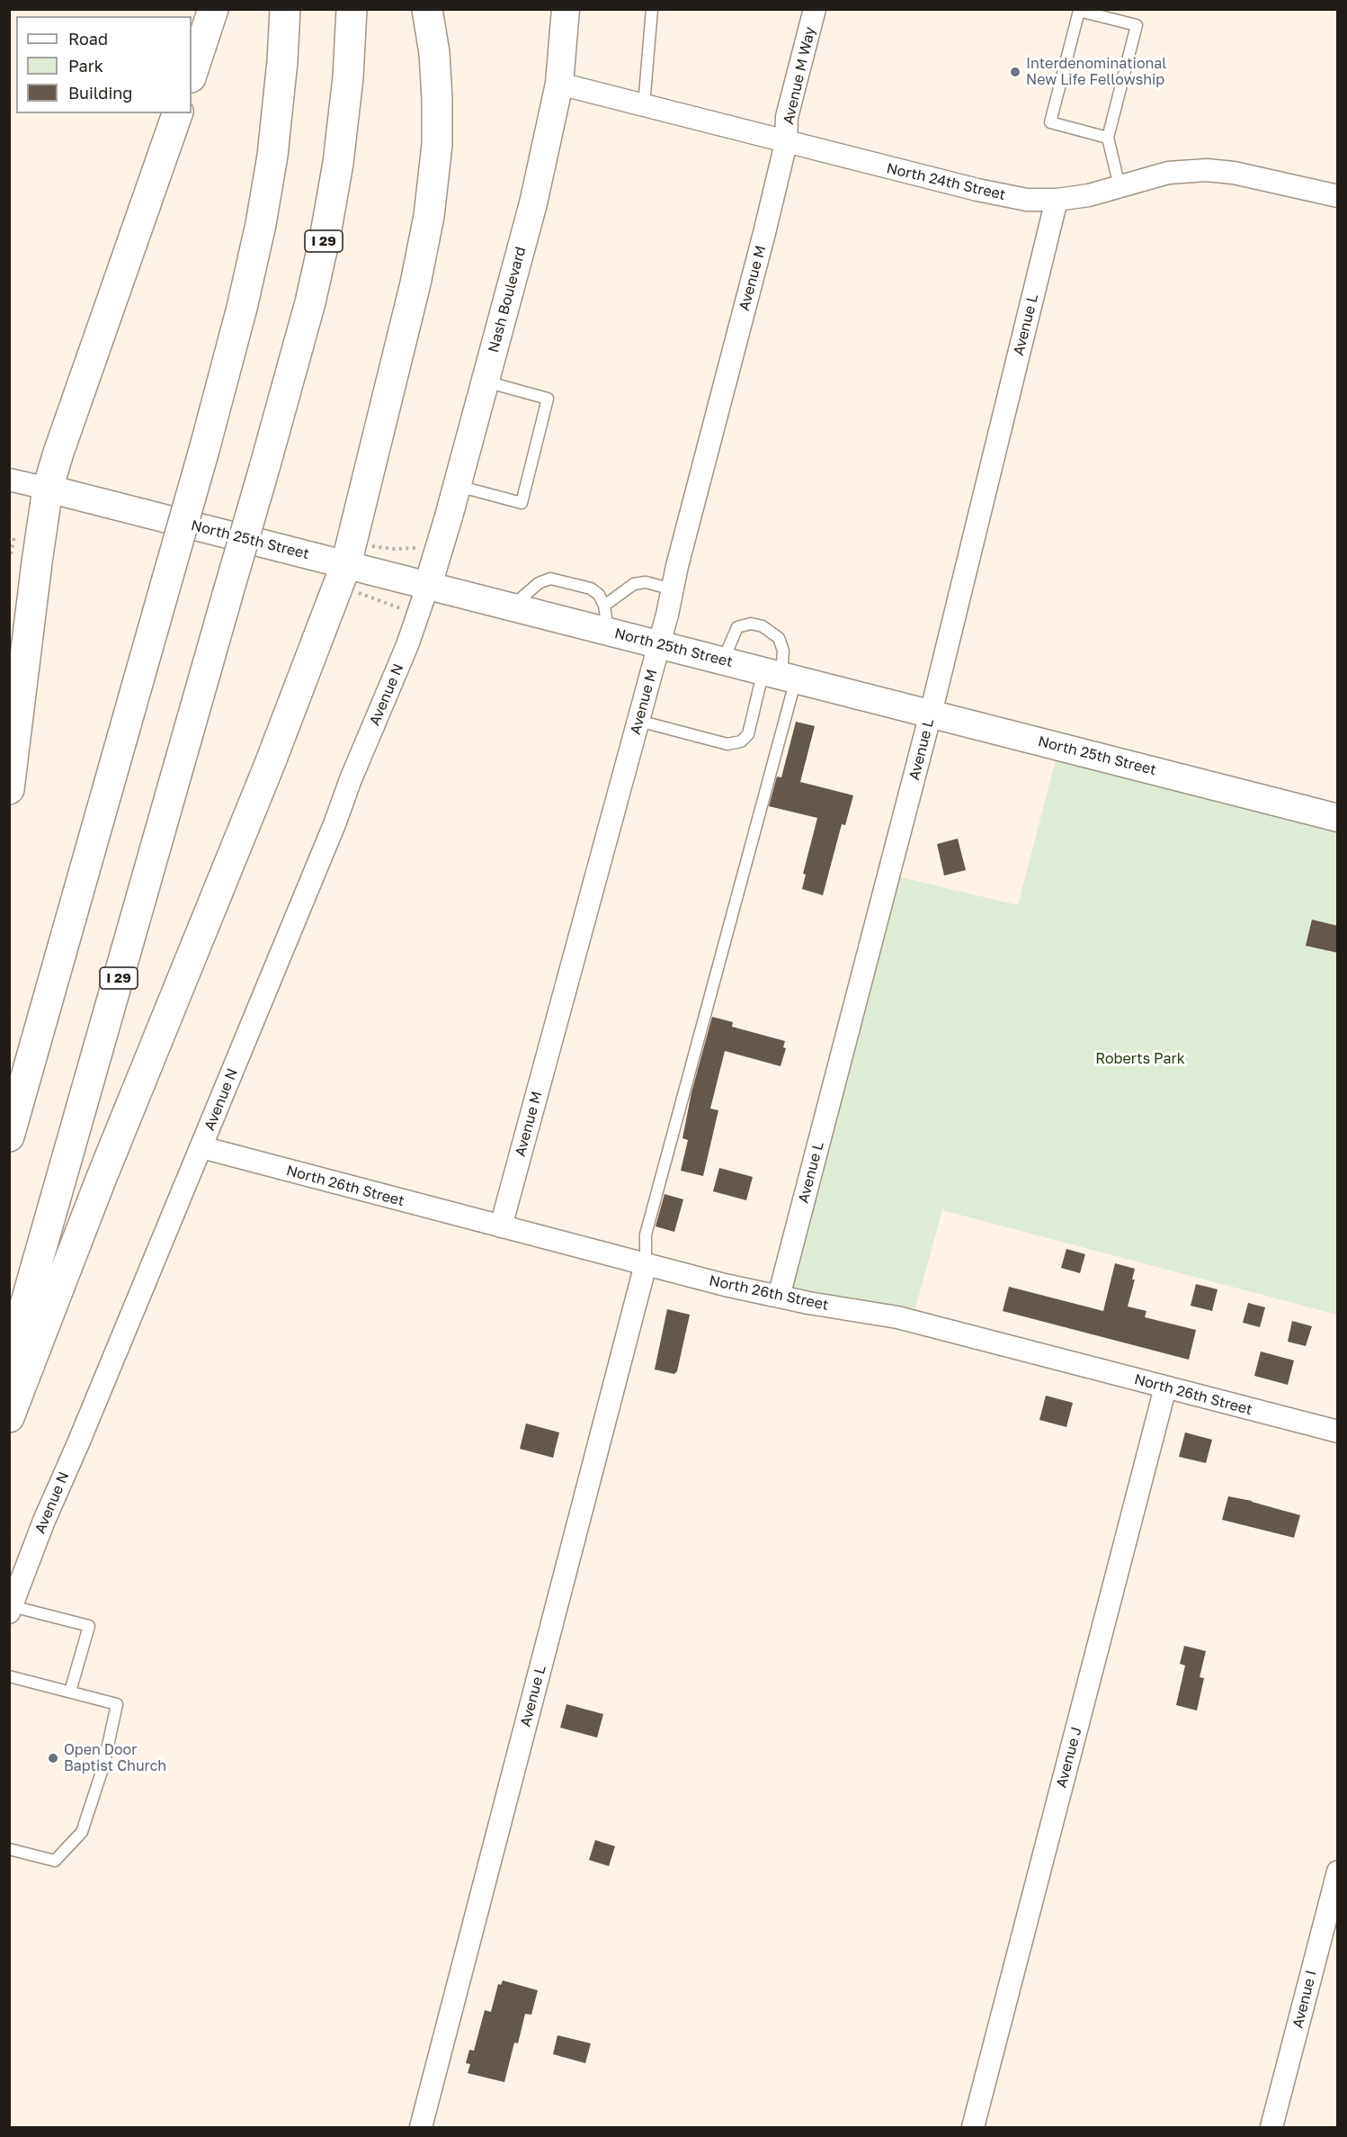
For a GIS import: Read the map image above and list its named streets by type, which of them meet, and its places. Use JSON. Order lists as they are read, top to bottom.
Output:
{
  "streets": {
    "highway": ["I 29"],
    "street": [
      "Avenue M Way",
      "North 24th Street",
      "Avenue M",
      "Nash Boulevard",
      "Avenue L",
      "North 25th Street",
      "Avenue N",
      "North 26th Street",
      "Avenue J",
      "Avenue I"
    ]
  },
  "crossings": [
    ["Avenue M Way", "North 24th Street"],
    ["Avenue M Way", "Avenue M"],
    ["North 24th Street", "Avenue M"],
    ["North 24th Street", "Nash Boulevard"],
    ["North 24th Street", "Avenue L"],
    ["Avenue M", "North 25th Street"],
    ["Avenue M", "North 26th Street"],
    ["Nash Boulevard", "North 25th Street"],
    ["Nash Boulevard", "Avenue N"],
    ["Avenue L", "North 25th Street"],
    ["Avenue L", "North 26th Street"],
    ["North 25th Street", "Avenue N"],
    ["Avenue N", "North 26th Street"],
    ["North 26th Street", "Avenue J"]
  ],
  "parks": ["Roberts Park"],
  "places": ["Interdenominational New Life Fellowship", "Open Door Baptist Church"],
  "legend": ["Road", "Park", "Building"]
}
